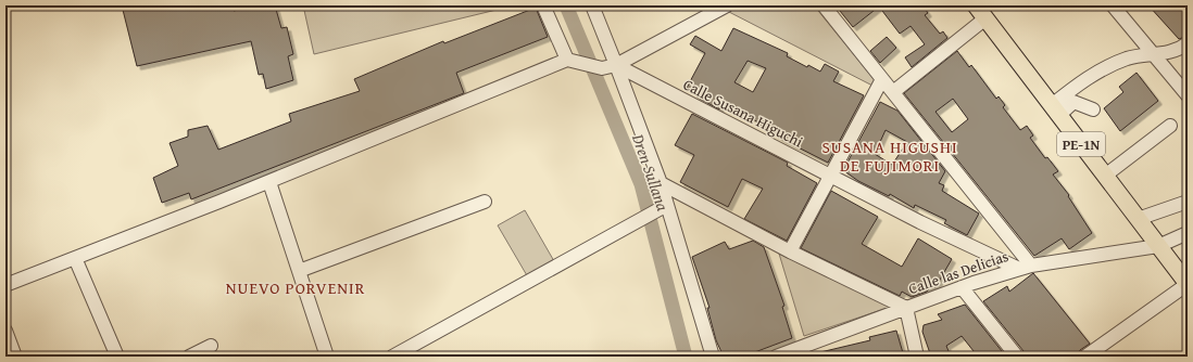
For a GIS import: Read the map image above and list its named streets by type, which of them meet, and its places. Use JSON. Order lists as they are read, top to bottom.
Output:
{
  "streets": {
    "main road": ["PE-1N"],
    "street": ["Calle Susana Higuchi", "Calle las Delicias"]
  },
  "crossings": [
    ["Calle Susana Higuchi", "Calle las Delicias"],
    ["PE-1N", "Calle las Delicias"]
  ],
  "districts": ["SUSANA HIGUSHI DE FUJIMORI", "NUEVO PORVENIR"],
  "water": ["Dren Sullana"]
}
